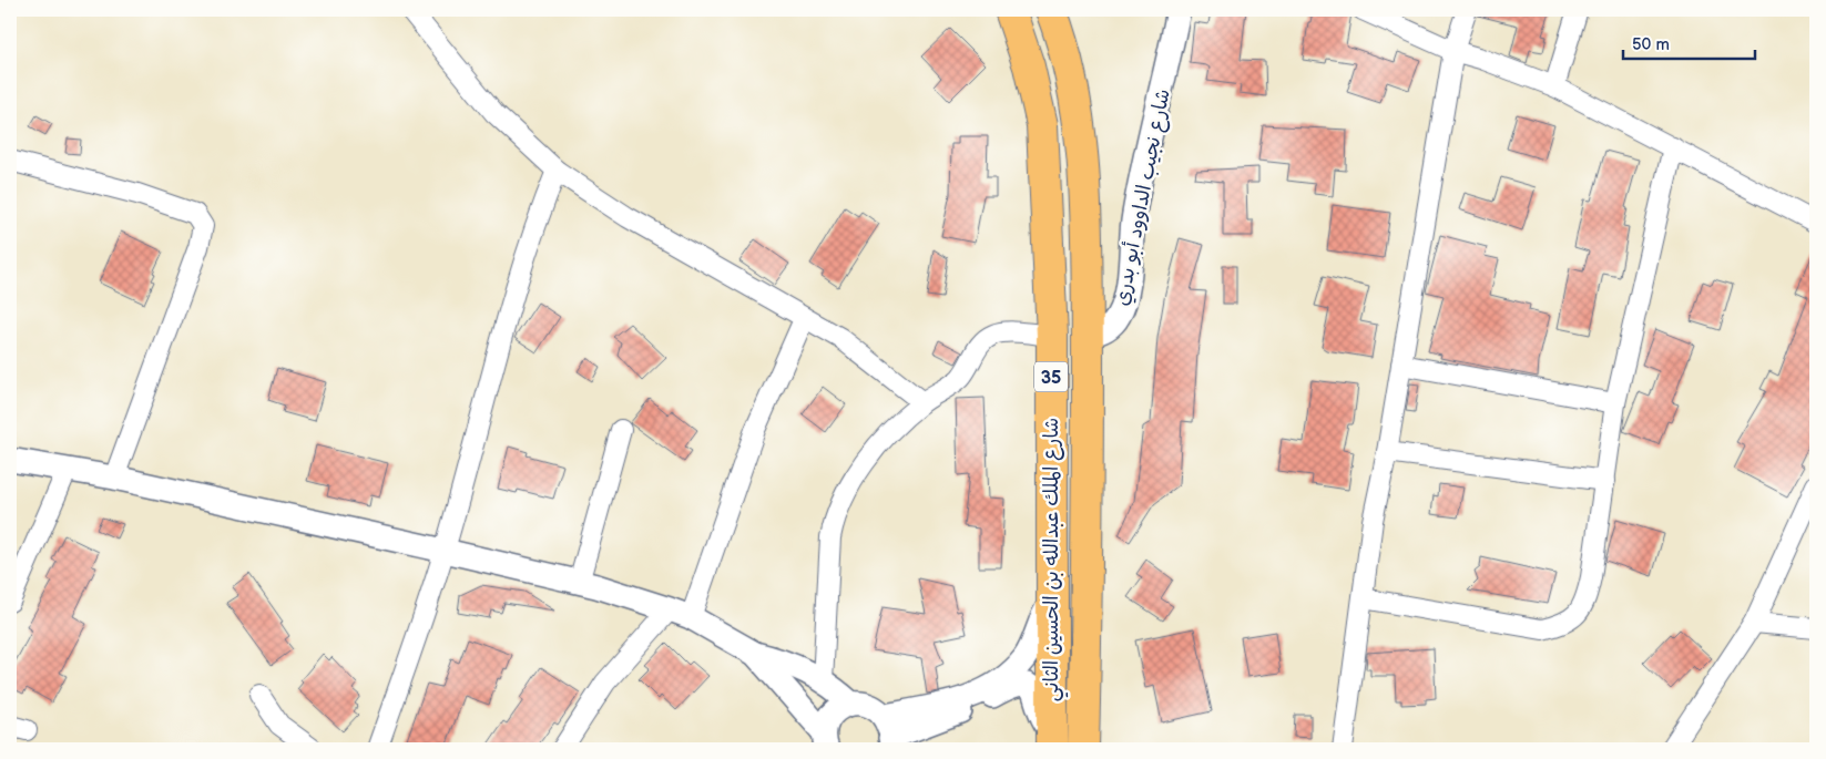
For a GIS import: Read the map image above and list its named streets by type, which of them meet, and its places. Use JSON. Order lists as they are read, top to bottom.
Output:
{
  "streets": {
    "highway": ["35", "شارع الملك عبدالله بن الحسين الثاني"],
    "street": ["شارع نجيب الداوود أبو بدري"]
  },
  "crossings": [
    ["شارع نجيب الداوود أبو بدري", "شارع الملك عبدالله بن الحسين الثاني"]
  ],
  "scale_bar": "50 m"
}
